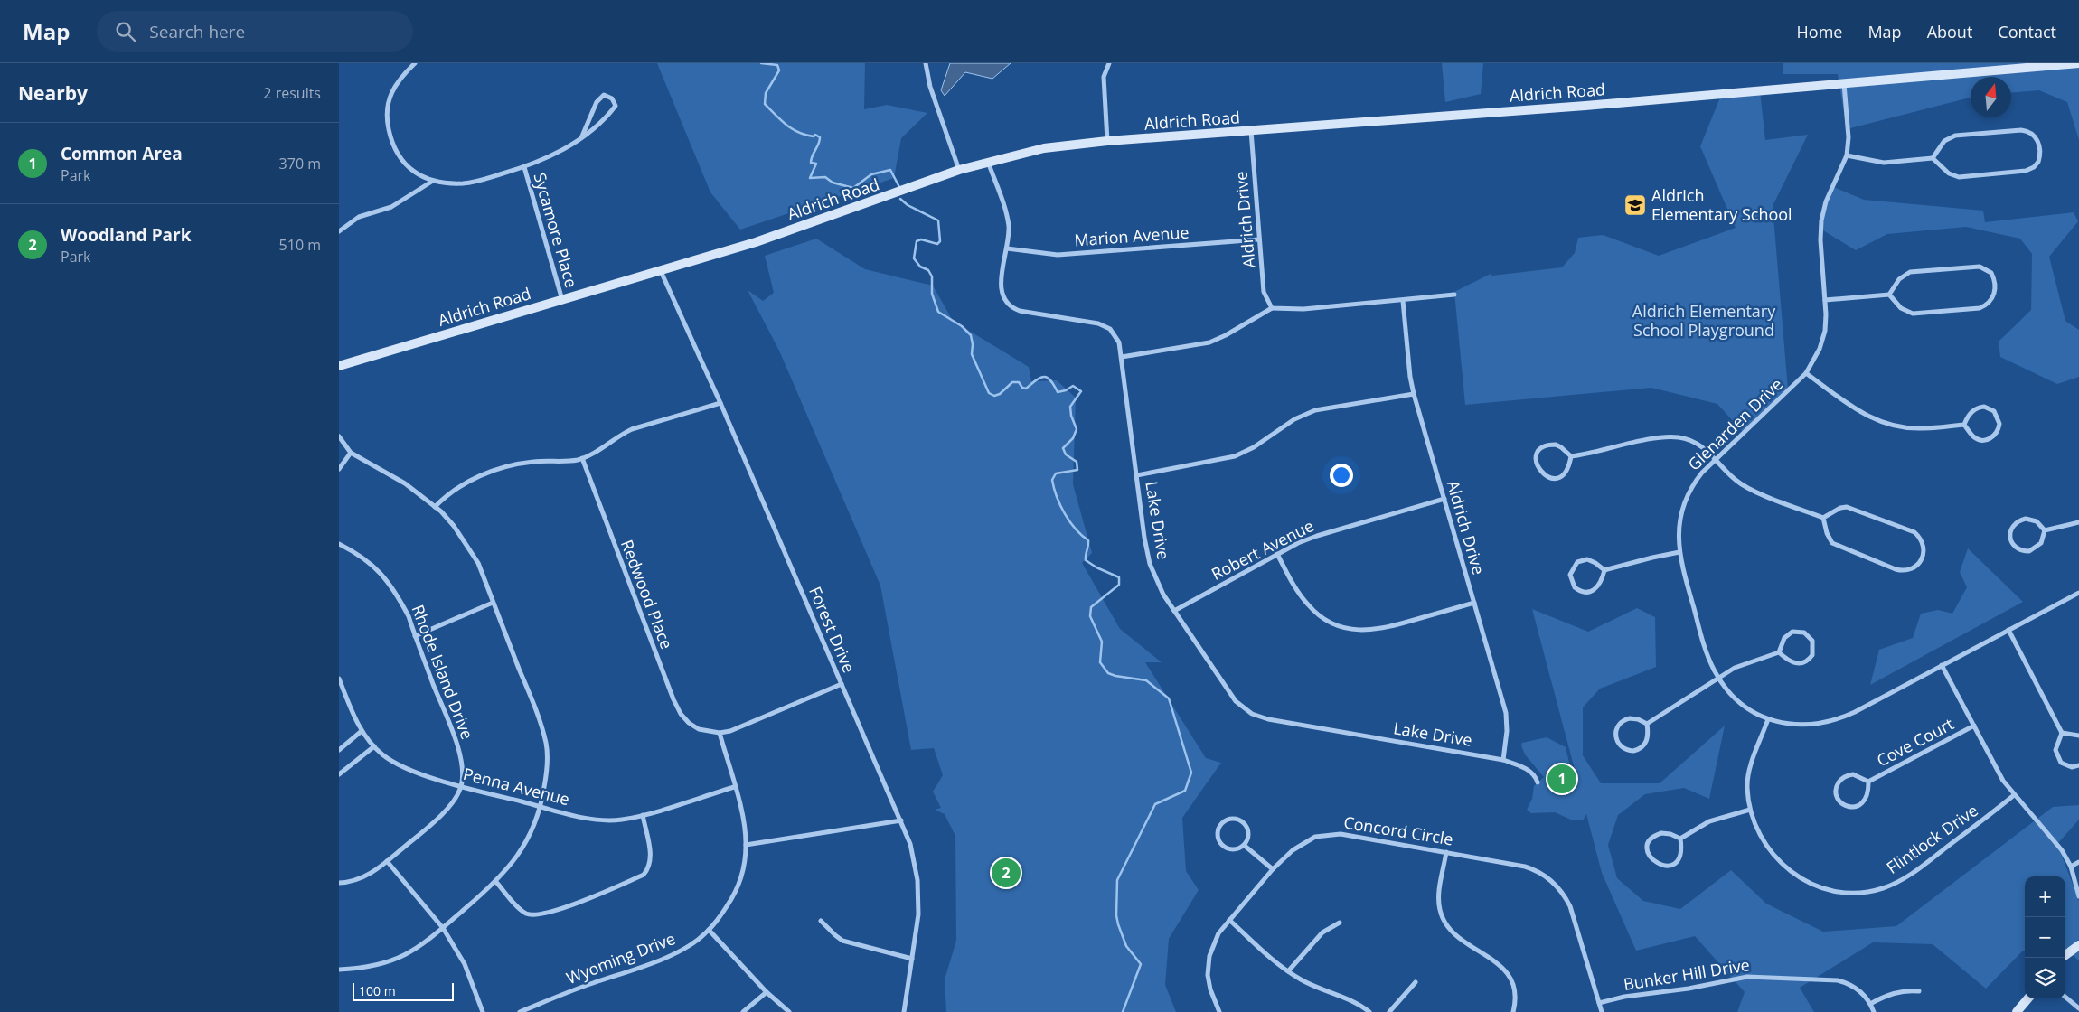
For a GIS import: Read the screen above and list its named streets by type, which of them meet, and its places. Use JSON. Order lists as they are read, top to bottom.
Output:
{
  "streets": {
    "main road": ["Aldrich Road"],
    "street": [
      "Aldrich Drive",
      "Sycamore Place",
      "Marion Avenue",
      "Glenarden Drive",
      "Lake Drive",
      "Robert Avenue",
      "Redwood Place",
      "Forest Drive",
      "Rhode Island Drive",
      "Cove Court",
      "Penna Avenue",
      "Concord Circle",
      "Flintlock Drive",
      "Wyoming Drive",
      "Bunker Hill Drive"
    ]
  },
  "crossings": [
    ["Aldrich Road", "Aldrich Drive"],
    ["Aldrich Road", "Sycamore Place"],
    ["Aldrich Road", "Glenarden Drive"],
    ["Aldrich Road", "Lake Drive"],
    ["Aldrich Road", "Forest Drive"],
    ["Aldrich Drive", "Marion Avenue"],
    ["Aldrich Drive", "Lake Drive"],
    ["Aldrich Drive", "Robert Avenue"],
    ["Marion Avenue", "Lake Drive"],
    ["Glenarden Drive", "Flintlock Drive"],
    ["Lake Drive", "Robert Avenue"],
    ["Redwood Place", "Forest Drive"],
    ["Redwood Place", "Wyoming Drive"],
    ["Rhode Island Drive", "Penna Avenue"],
    ["Penna Avenue", "Wyoming Drive"],
    ["Concord Circle", "Bunker Hill Drive"]
  ],
  "parks": ["Aldrich Elementary School Playground"],
  "places": {
    "school or university": ["Aldrich Elementary School"]
  },
  "scale_bar": "100 m",
  "north": "top",
  "page": {
    "header": "Map",
    "search": "Search here",
    "nav": [
      "Home",
      "Map",
      "About",
      "Contact"
    ],
    "heading": ["Nearby", "2 results"],
    "list": [
      {
        "mark": "1",
        "name": "Common Area",
        "note": "Park",
        "value": "370 m"
      },
      {
        "mark": "2",
        "name": "Woodland Park",
        "note": "Park",
        "value": "510 m"
      }
    ],
    "pins": ["1", "2"],
    "map_buttons": ["+", "−"],
    "scale": "100 m"
  }
}
